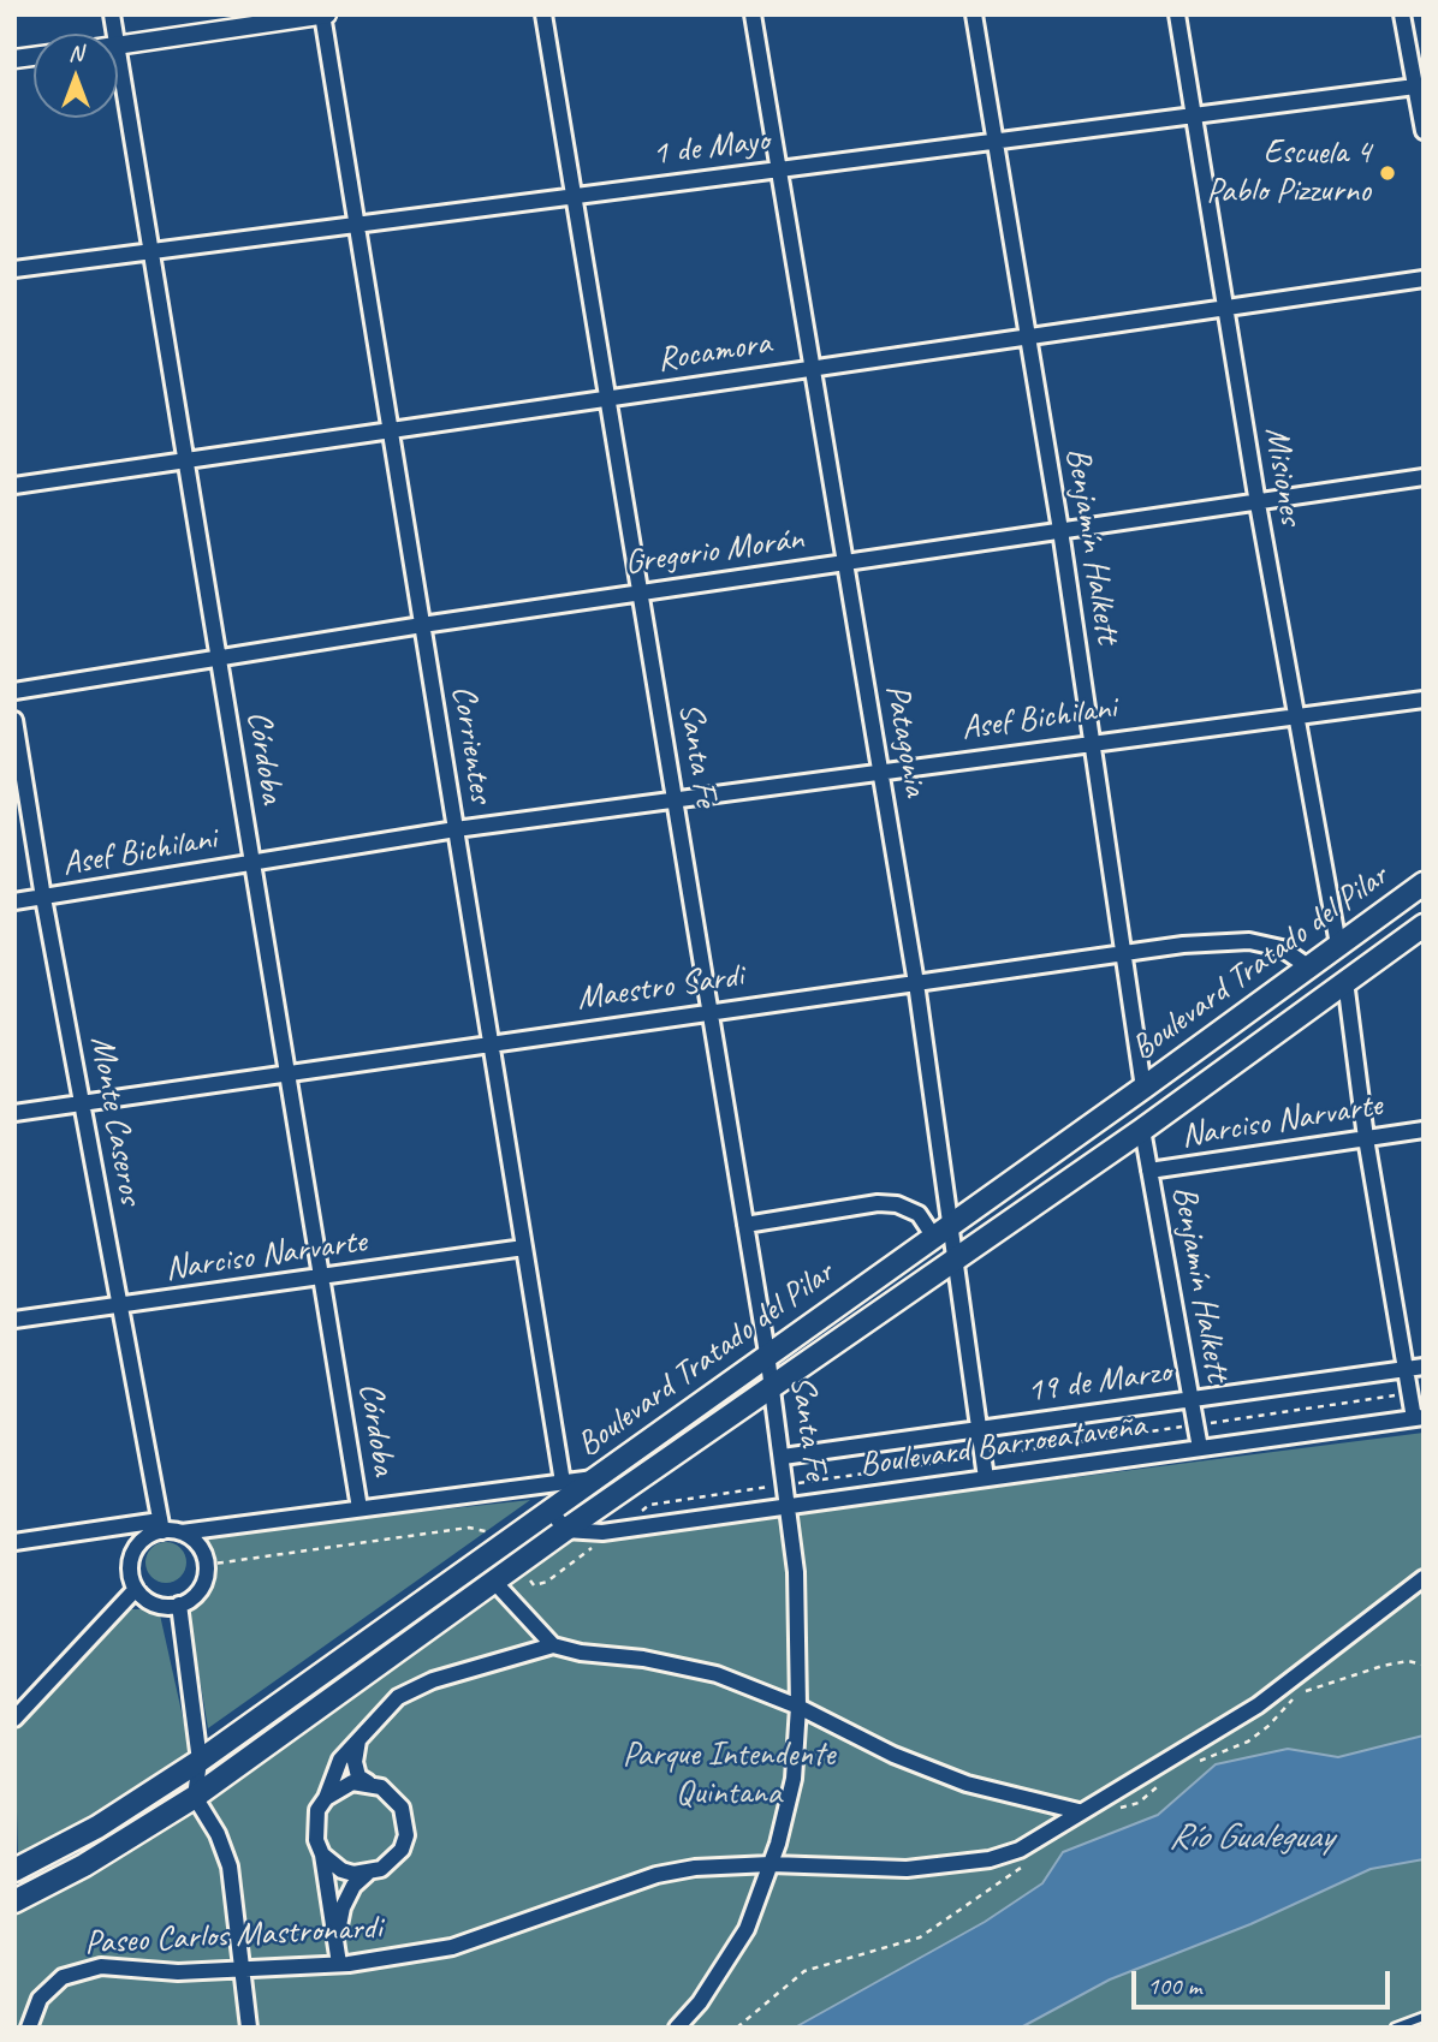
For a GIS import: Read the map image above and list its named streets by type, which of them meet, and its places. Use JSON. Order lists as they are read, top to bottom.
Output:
{
  "streets": {
    "main road": ["Boulevard Tratado del Pilar"],
    "street": [
      "1 de Mayo",
      "Rocamora",
      "Misiones",
      "Benjamín Halkett",
      "Gregorio Morán",
      "Asef Bichilani",
      "Patagonia",
      "Corrientes",
      "Santa Fe",
      "Córdoba",
      "Maestro Sardi",
      "Monte Caseros",
      "Narciso Narvarte",
      "19 de Marzo",
      "Boulevard Barroeataveña",
      "Paseo Carlos Mastronardi"
    ]
  },
  "crossings": [
    ["1 de Mayo", "Misiones"],
    ["1 de Mayo", "Benjamín Halkett"],
    ["1 de Mayo", "Patagonia"],
    ["1 de Mayo", "Corrientes"],
    ["1 de Mayo", "Santa Fe"],
    ["1 de Mayo", "Córdoba"],
    ["Rocamora", "Misiones"],
    ["Rocamora", "Benjamín Halkett"],
    ["Rocamora", "Patagonia"],
    ["Rocamora", "Corrientes"],
    ["Rocamora", "Santa Fe"],
    ["Rocamora", "Córdoba"],
    ["Misiones", "Gregorio Morán"],
    ["Misiones", "Asef Bichilani"],
    ["Misiones", "Boulevard Tratado del Pilar"],
    ["Benjamín Halkett", "Gregorio Morán"],
    ["Benjamín Halkett", "Asef Bichilani"],
    ["Benjamín Halkett", "Boulevard Tratado del Pilar"],
    ["Benjamín Halkett", "Maestro Sardi"],
    ["Benjamín Halkett", "Narciso Narvarte"],
    ["Benjamín Halkett", "19 de Marzo"],
    ["Benjamín Halkett", "Boulevard Barroeataveña"],
    ["Gregorio Morán", "Patagonia"],
    ["Gregorio Morán", "Corrientes"],
    ["Gregorio Morán", "Santa Fe"],
    ["Gregorio Morán", "Córdoba"],
    ["Asef Bichilani", "Patagonia"],
    ["Asef Bichilani", "Corrientes"],
    ["Asef Bichilani", "Santa Fe"],
    ["Asef Bichilani", "Córdoba"],
    ["Asef Bichilani", "Monte Caseros"],
    ["Patagonia", "Boulevard Tratado del Pilar"],
    ["Patagonia", "Maestro Sardi"],
    ["Patagonia", "19 de Marzo"],
    ["Patagonia", "Boulevard Barroeataveña"],
    ["Corrientes", "Maestro Sardi"],
    ["Corrientes", "Narciso Narvarte"],
    ["Santa Fe", "Boulevard Tratado del Pilar"],
    ["Santa Fe", "Maestro Sardi"],
    ["Santa Fe", "19 de Marzo"],
    ["Santa Fe", "Boulevard Barroeataveña"],
    ["Santa Fe", "Paseo Carlos Mastronardi"],
    ["Córdoba", "Maestro Sardi"],
    ["Córdoba", "Narciso Narvarte"],
    ["Boulevard Tratado del Pilar", "Maestro Sardi"],
    ["Boulevard Tratado del Pilar", "Boulevard Barroeataveña"],
    ["Maestro Sardi", "Monte Caseros"],
    ["Monte Caseros", "Narciso Narvarte"]
  ],
  "water": ["Río Gualeguay"],
  "parks": ["Parque Intendente Quintana"],
  "places": ["Escuela 4 Pablo Pizzurno"],
  "scale_bar": "100 m",
  "north": "top"
}
